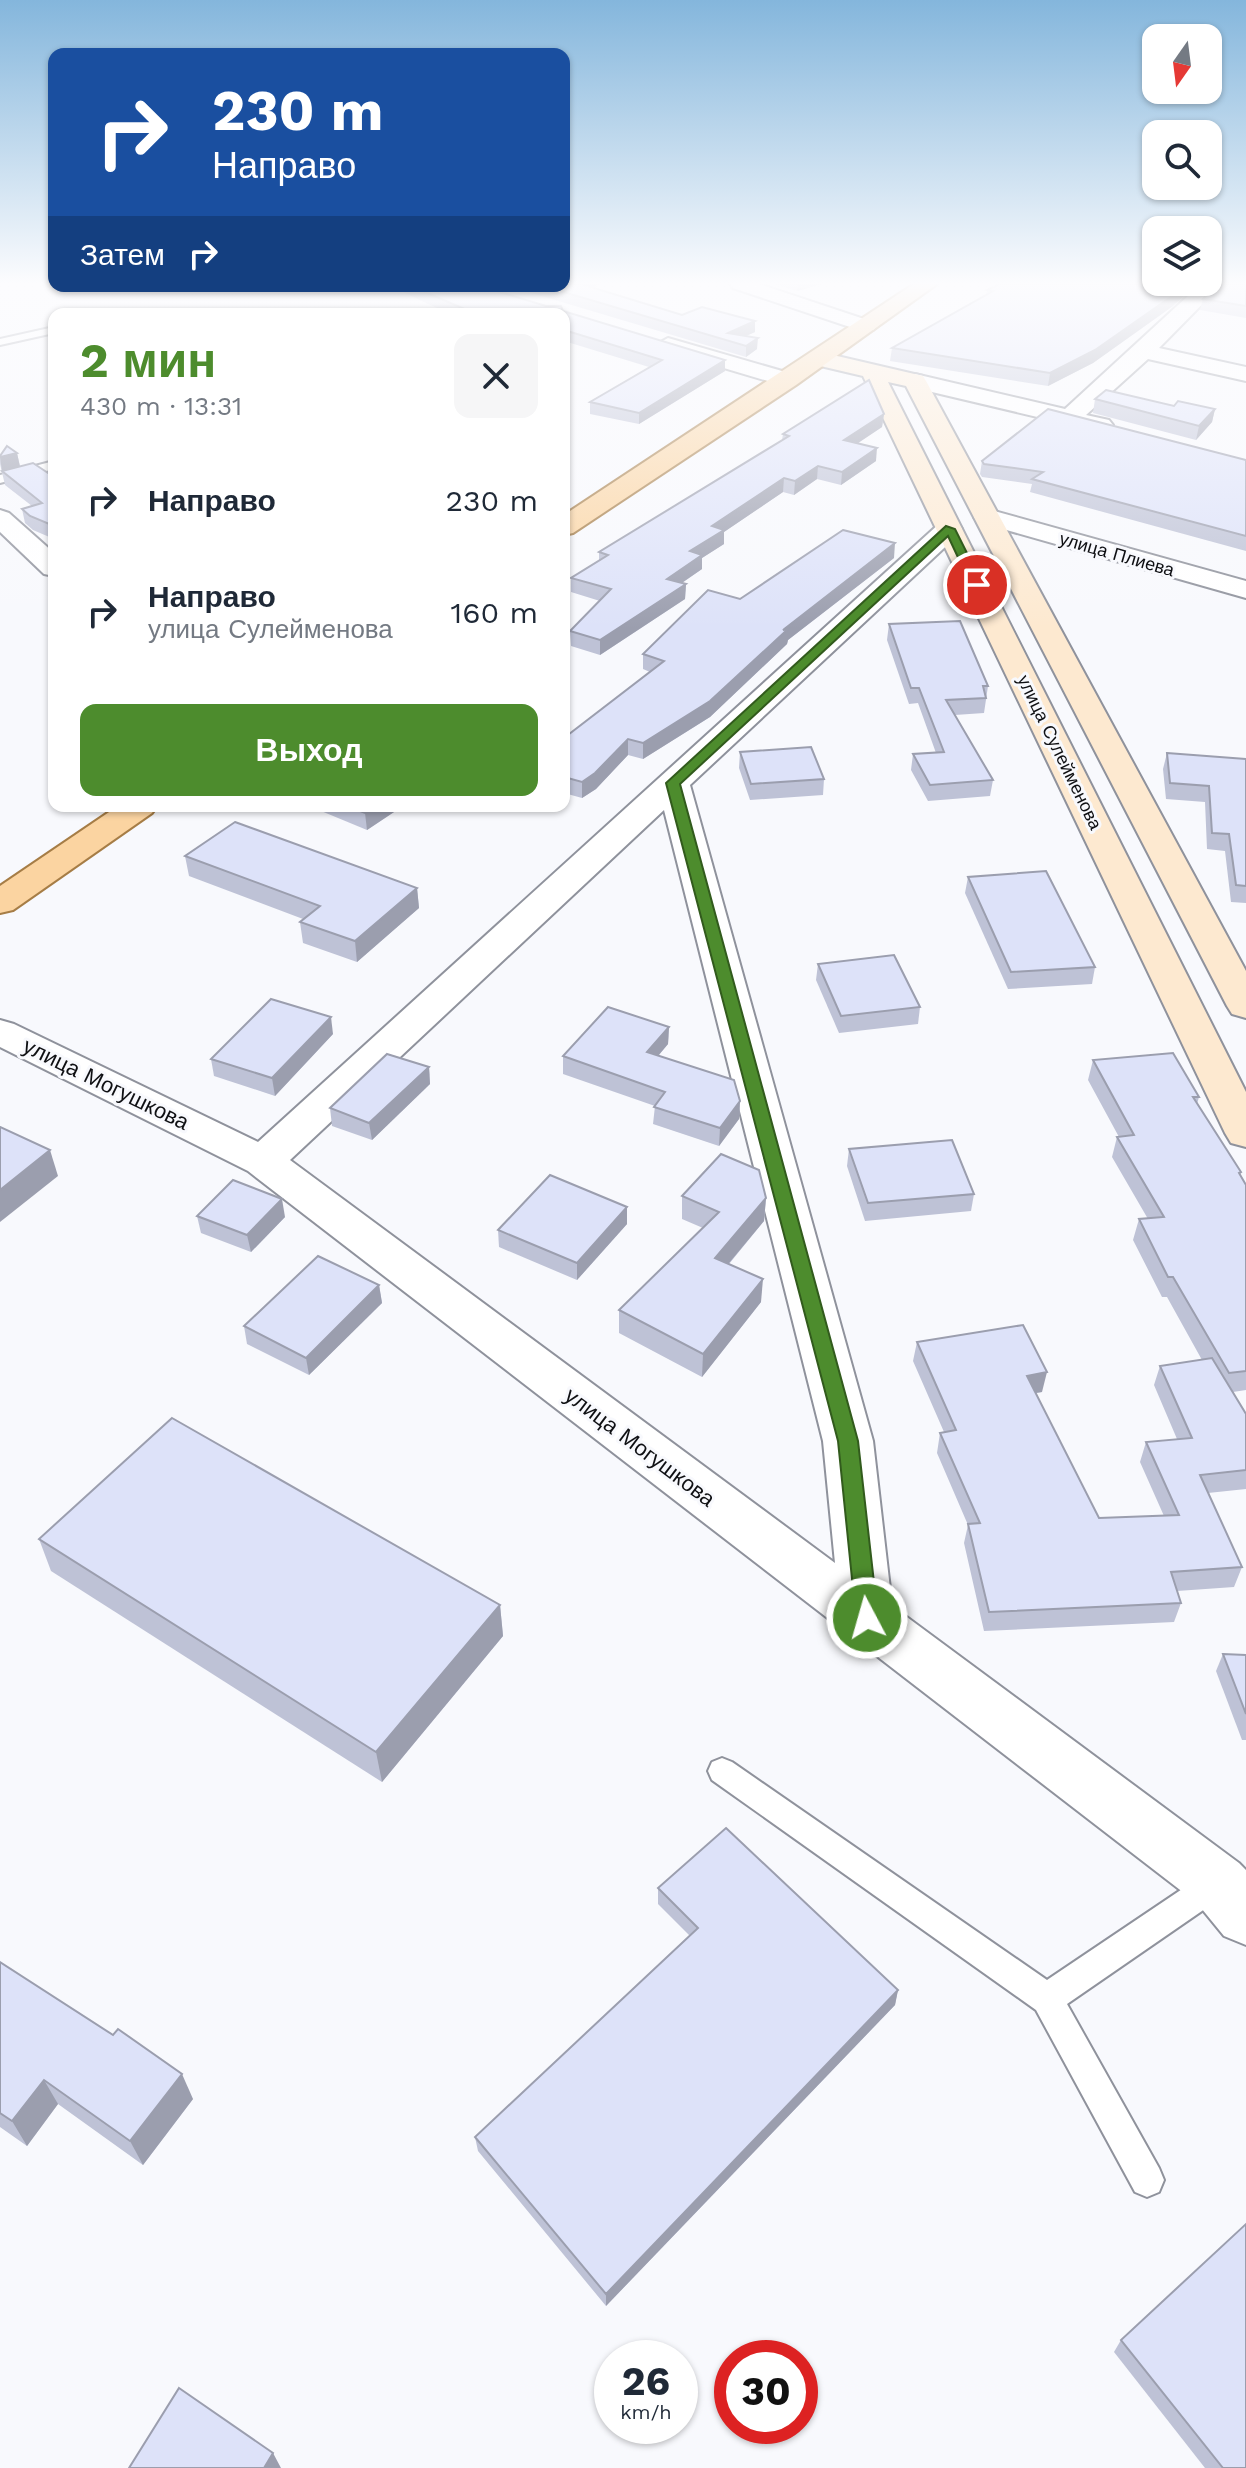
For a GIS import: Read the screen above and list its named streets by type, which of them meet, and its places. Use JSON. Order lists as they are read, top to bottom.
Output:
{
  "streets": {
    "main road": ["улица Сулейменова"],
    "street": ["улица Плиева", "улица Могушкова"]
  },
  "crossings": [
    ["улица Плиева", "улица Сулейменова"]
  ],
  "north": "bottom",
  "page": {
    "turn": ["230 m", "Направо"],
    "then": "Затем",
    "heading": ["2 мин", "430 m · 13:31"],
    "list": [
      {
        "name": "Направо",
        "value": "230 m"
      },
      {
        "name": "Направо",
        "note": "улица Сулейменова",
        "value": "160 m"
      }
    ],
    "buttons": "Выход",
    "speed": "26 km/h",
    "limit": "30"
  }
}
